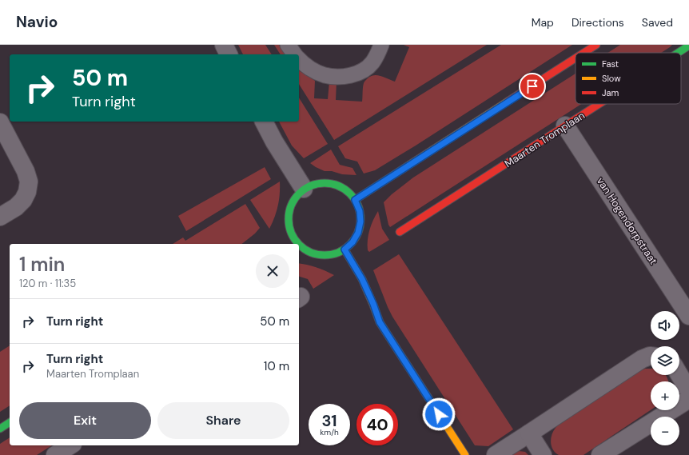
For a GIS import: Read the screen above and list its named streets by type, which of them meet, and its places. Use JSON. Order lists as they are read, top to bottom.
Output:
{
  "streets": {
    "street": ["Maarten Tromplaan", "van Hogendorpstraat"]
  },
  "crossings": [
    ["Maarten Tromplaan", "van Hogendorpstraat"]
  ],
  "legend": ["Fast", "Slow", "Jam"],
  "page": {
    "header": "Navio",
    "nav": ["Map", "Directions", "Saved"],
    "turn": ["50 m", "Turn right"],
    "heading": ["1 min", "120 m · 11:35"],
    "list": [
      {
        "name": "Turn right",
        "value": "50 m"
      },
      {
        "name": "Turn right",
        "note": "Maarten Tromplaan",
        "value": "10 m"
      }
    ],
    "map_buttons": ["+", "−"],
    "buttons": ["Exit", "Share"],
    "speed": "31 km/h",
    "limit": "40"
  }
}
